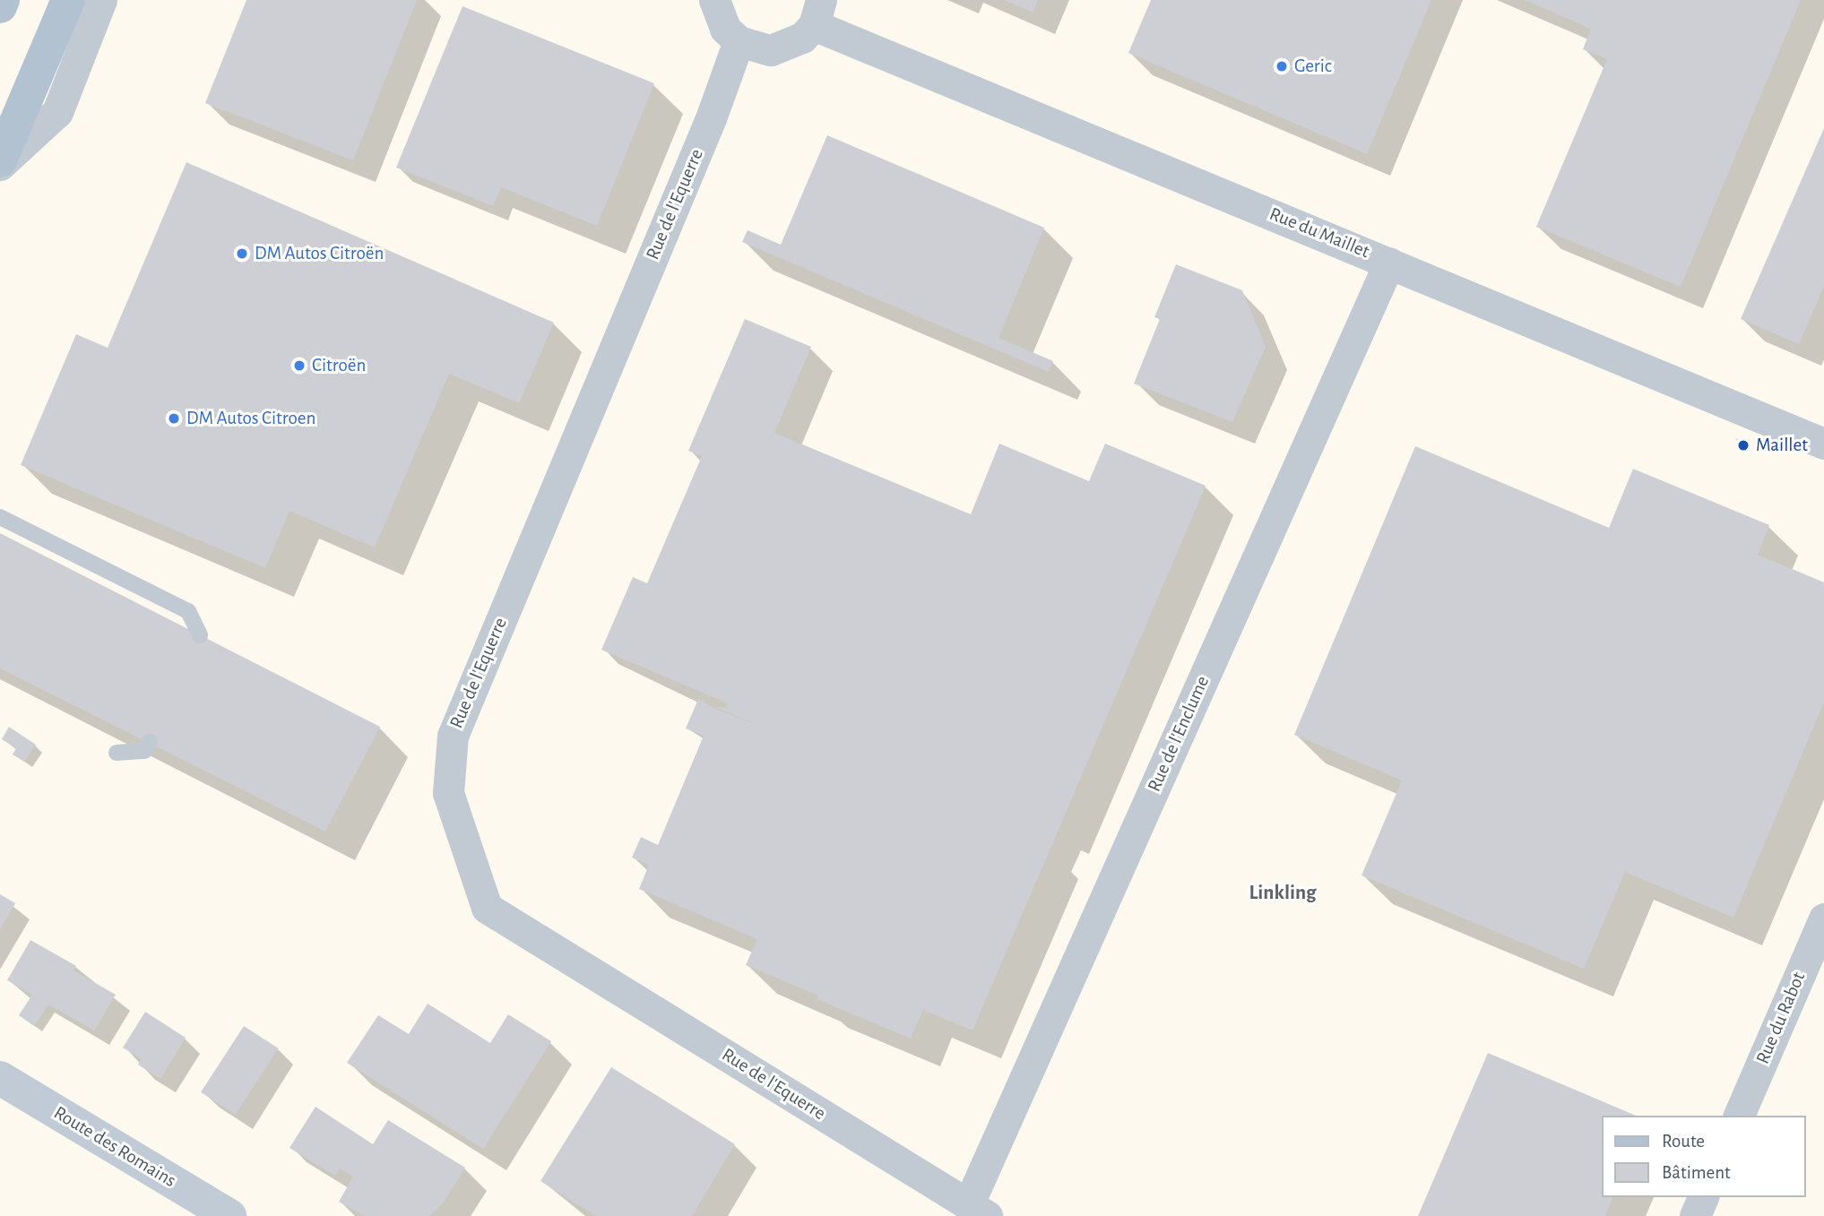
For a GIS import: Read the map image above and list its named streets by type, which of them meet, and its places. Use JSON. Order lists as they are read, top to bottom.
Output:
{
  "streets": {
    "street": [
      "Rue de l'Equerre",
      "Rue du Maillet",
      "Rue de l'Enclume",
      "Rue du Rabot",
      "Route des Romains"
    ]
  },
  "crossings": [
    ["Rue de l'Equerre", "Rue de l'Enclume"],
    ["Rue du Maillet", "Rue de l'Enclume"]
  ],
  "districts": ["Linkling"],
  "places": [
    "Geric",
    "DM Autos Citroën",
    "Citroën",
    "DM Autos Citroen",
    "Maillet"
  ],
  "legend": ["Route", "Bâtiment"]
}
